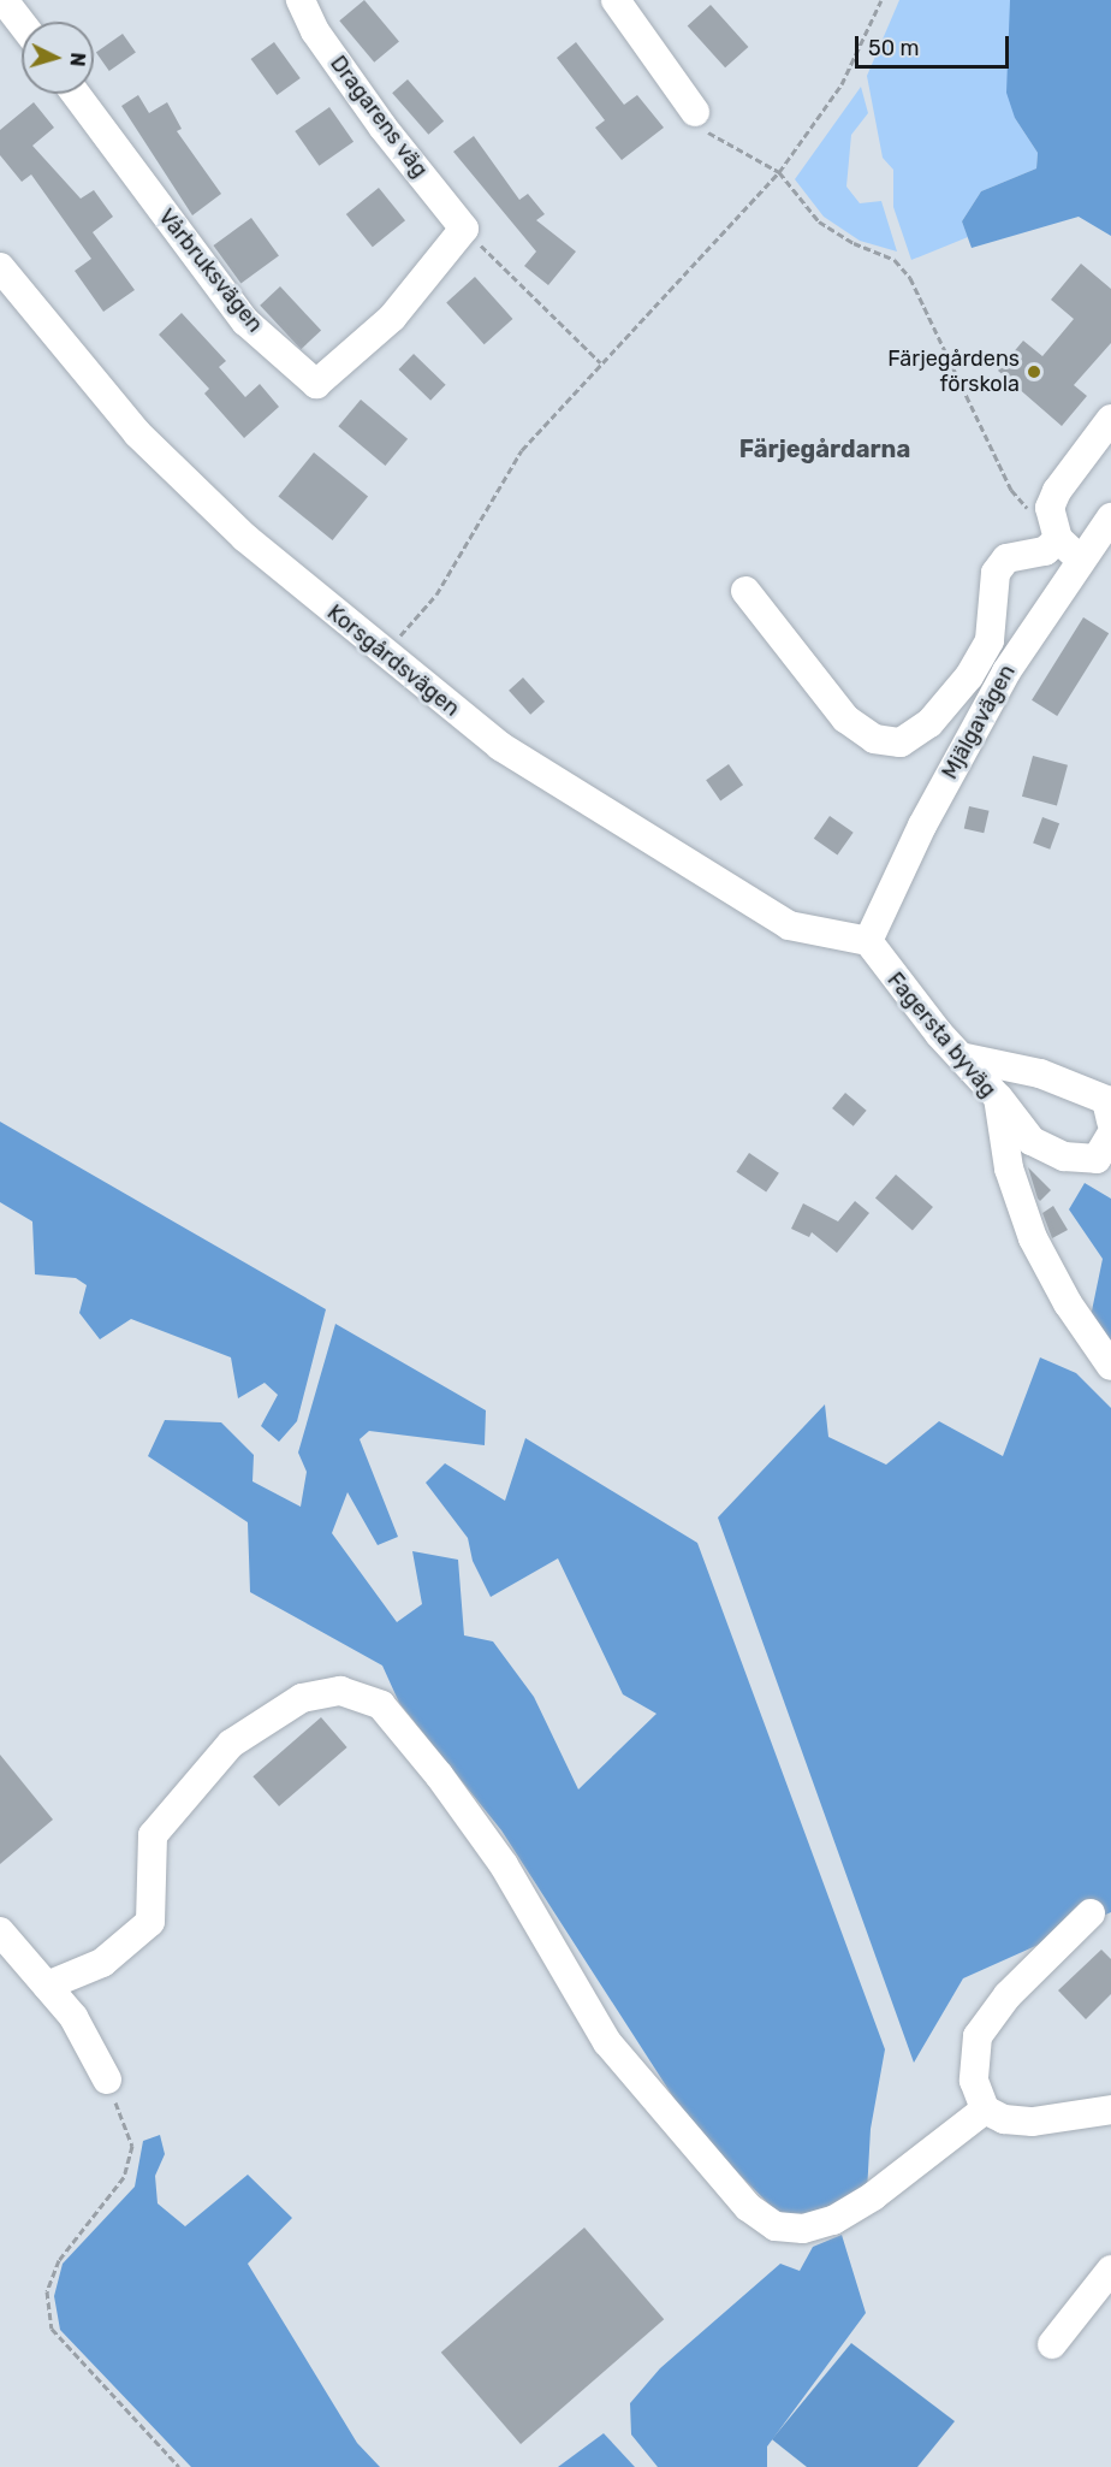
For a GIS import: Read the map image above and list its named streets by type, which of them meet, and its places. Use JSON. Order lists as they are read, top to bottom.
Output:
{
  "streets": {
    "street": [
      "Dragarens väg",
      "Vårbruksvägen",
      "Korsgårdsvägen",
      "Mjälgavägen",
      "Fagersta byväg"
    ]
  },
  "crossings": [
    ["Dragarens väg", "Vårbruksvägen"],
    ["Korsgårdsvägen", "Mjälgavägen"],
    ["Korsgårdsvägen", "Fagersta byväg"],
    ["Mjälgavägen", "Fagersta byväg"]
  ],
  "districts": ["Färjegårdarna"],
  "places": ["Färjegårdens förskola"],
  "scale_bar": "50 m",
  "north": "right"
}
